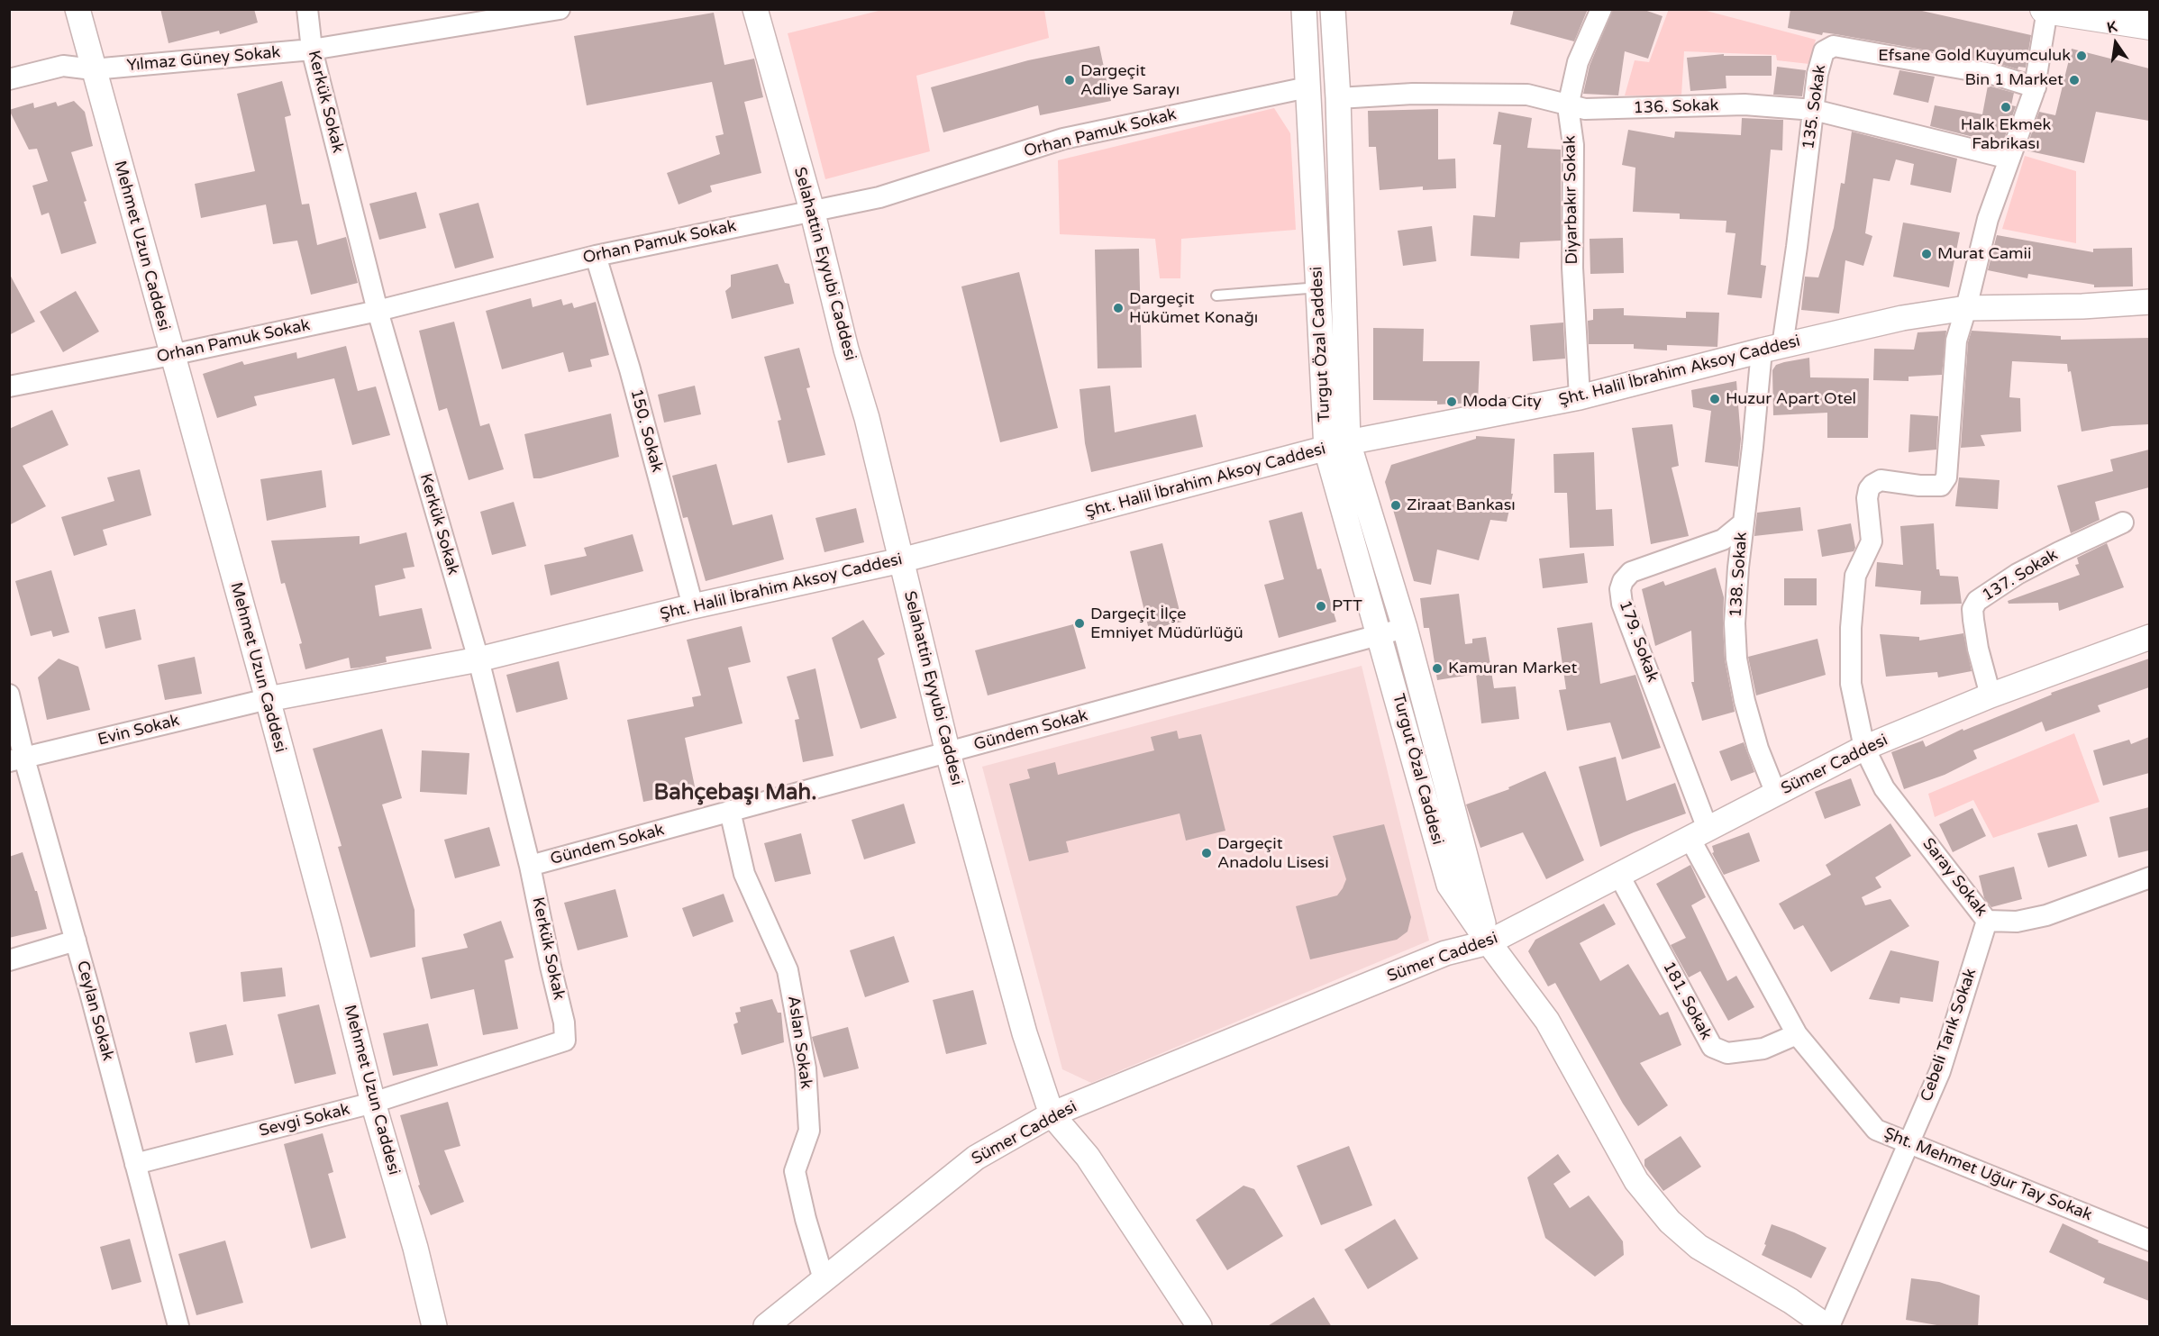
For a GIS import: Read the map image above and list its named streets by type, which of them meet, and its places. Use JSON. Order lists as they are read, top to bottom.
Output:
{
  "streets": {
    "street": [
      "Yılmaz Güney Sokak",
      "Kerkük Sokak",
      "136. Sokak",
      "135. Sokak",
      "Orhan Pamuk Sokak",
      "Diyarbakır Sokak",
      "Mehmet Uzun Caddesi",
      "Selahattin Eyyubi Caddesi",
      "Turgut Özal Caddesi",
      "Şht. Halil İbrahim Aksoy Caddesi",
      "150. Sokak",
      "138. Sokak",
      "137. Sokak",
      "179. Sokak",
      "Evin Sokak",
      "Gündem Sokak",
      "Sümer Caddesi",
      "Saray Sokak",
      "181. Sokak",
      "Ceylan Sokak",
      "Cebeli Tarık Sokak",
      "Aslan Sokak",
      "Sevgi Sokak",
      "Şht. Mehmet Uğur Tay Sokak"
    ]
  },
  "crossings": [
    ["Yılmaz Güney Sokak", "Kerkük Sokak"],
    ["Yılmaz Güney Sokak", "Mehmet Uzun Caddesi"],
    ["Kerkük Sokak", "Orhan Pamuk Sokak"],
    ["Kerkük Sokak", "Şht. Halil İbrahim Aksoy Caddesi"],
    ["Kerkük Sokak", "Gündem Sokak"],
    ["Kerkük Sokak", "Sevgi Sokak"],
    ["136. Sokak", "135. Sokak"],
    ["136. Sokak", "Diyarbakır Sokak"],
    ["136. Sokak", "Turgut Özal Caddesi"],
    ["135. Sokak", "Şht. Halil İbrahim Aksoy Caddesi"],
    ["135. Sokak", "138. Sokak"],
    ["Orhan Pamuk Sokak", "Mehmet Uzun Caddesi"],
    ["Orhan Pamuk Sokak", "Selahattin Eyyubi Caddesi"],
    ["Orhan Pamuk Sokak", "Turgut Özal Caddesi"],
    ["Orhan Pamuk Sokak", "150. Sokak"],
    ["Diyarbakır Sokak", "Şht. Halil İbrahim Aksoy Caddesi"],
    ["Mehmet Uzun Caddesi", "Şht. Halil İbrahim Aksoy Caddesi"],
    ["Mehmet Uzun Caddesi", "Evin Sokak"],
    ["Mehmet Uzun Caddesi", "Sevgi Sokak"],
    ["Selahattin Eyyubi Caddesi", "Şht. Halil İbrahim Aksoy Caddesi"],
    ["Selahattin Eyyubi Caddesi", "Gündem Sokak"],
    ["Selahattin Eyyubi Caddesi", "Sümer Caddesi"],
    ["Turgut Özal Caddesi", "Şht. Halil İbrahim Aksoy Caddesi"],
    ["Turgut Özal Caddesi", "Gündem Sokak"],
    ["Turgut Özal Caddesi", "Sümer Caddesi"],
    ["Turgut Özal Caddesi", "Cebeli Tarık Sokak"],
    ["Şht. Halil İbrahim Aksoy Caddesi", "150. Sokak"],
    ["Şht. Halil İbrahim Aksoy Caddesi", "138. Sokak"],
    ["Şht. Halil İbrahim Aksoy Caddesi", "Evin Sokak"],
    ["Şht. Halil İbrahim Aksoy Caddesi", "Saray Sokak"],
    ["138. Sokak", "179. Sokak"],
    ["138. Sokak", "Sümer Caddesi"],
    ["137. Sokak", "Sümer Caddesi"],
    ["179. Sokak", "Sümer Caddesi"],
    ["179. Sokak", "Şht. Mehmet Uğur Tay Sokak"],
    ["Evin Sokak", "Ceylan Sokak"],
    ["Gündem Sokak", "Aslan Sokak"],
    ["Sümer Caddesi", "Saray Sokak"],
    ["Sümer Caddesi", "181. Sokak"],
    ["Sümer Caddesi", "Aslan Sokak"],
    ["Sümer Caddesi", "Şht. Mehmet Uğur Tay Sokak"],
    ["Saray Sokak", "Cebeli Tarık Sokak"],
    ["181. Sokak", "Şht. Mehmet Uğur Tay Sokak"],
    ["Ceylan Sokak", "Sevgi Sokak"],
    ["Cebeli Tarık Sokak", "Şht. Mehmet Uğur Tay Sokak"]
  ],
  "districts": ["Bahçebaşı Mah."],
  "places": [
    "Efsane Gold Kuyumculuk",
    "Dargeçit Adliye Sarayı",
    "Bin 1 Market",
    "Halk Ekmek Fabrikası",
    "Murat Camii",
    "Dargeçit Hükümet Konağı",
    "Huzur Apart Otel",
    "Moda City",
    "Ziraat Bankası",
    "PTT",
    "Dargeçit İlçe Emniyet Müdürlüğü",
    "Kamuran Market",
    "Dargeçit Anadolu Lisesi"
  ],
  "north": "top"
}
